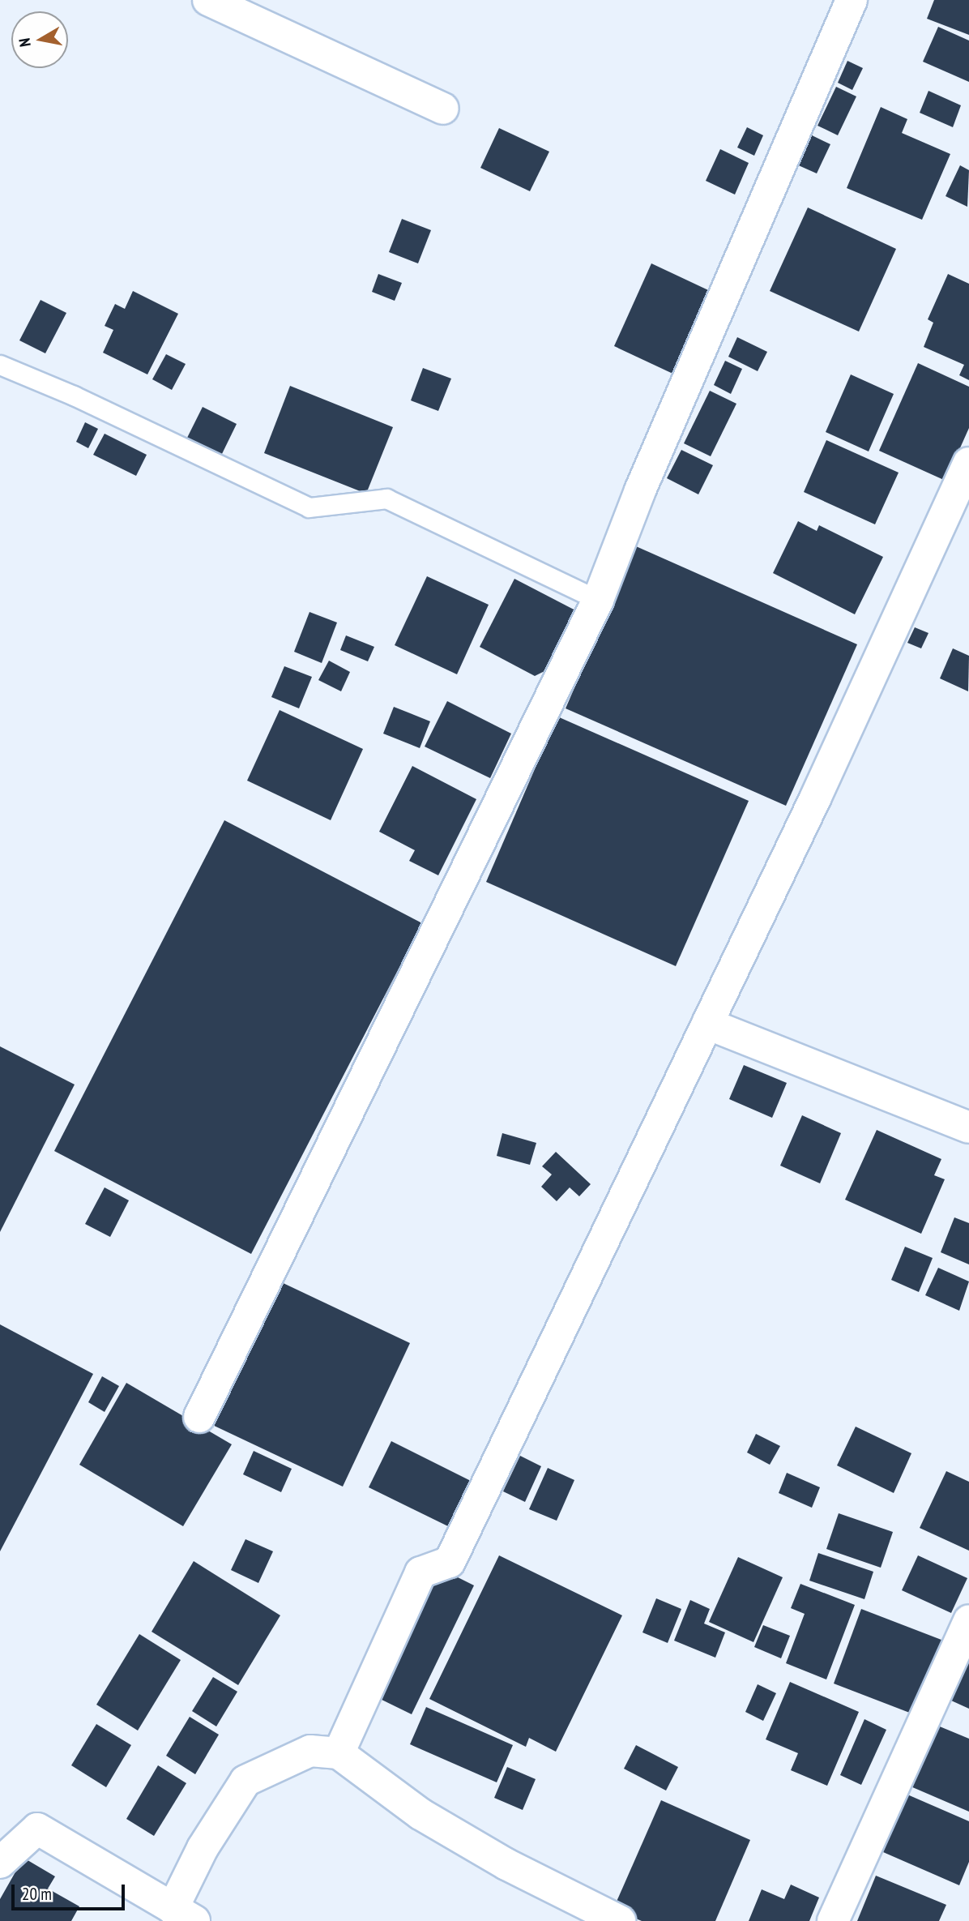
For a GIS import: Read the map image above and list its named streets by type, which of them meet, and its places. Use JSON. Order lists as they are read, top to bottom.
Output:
{
  "scale_bar": "20 m",
  "north": "left"
}
